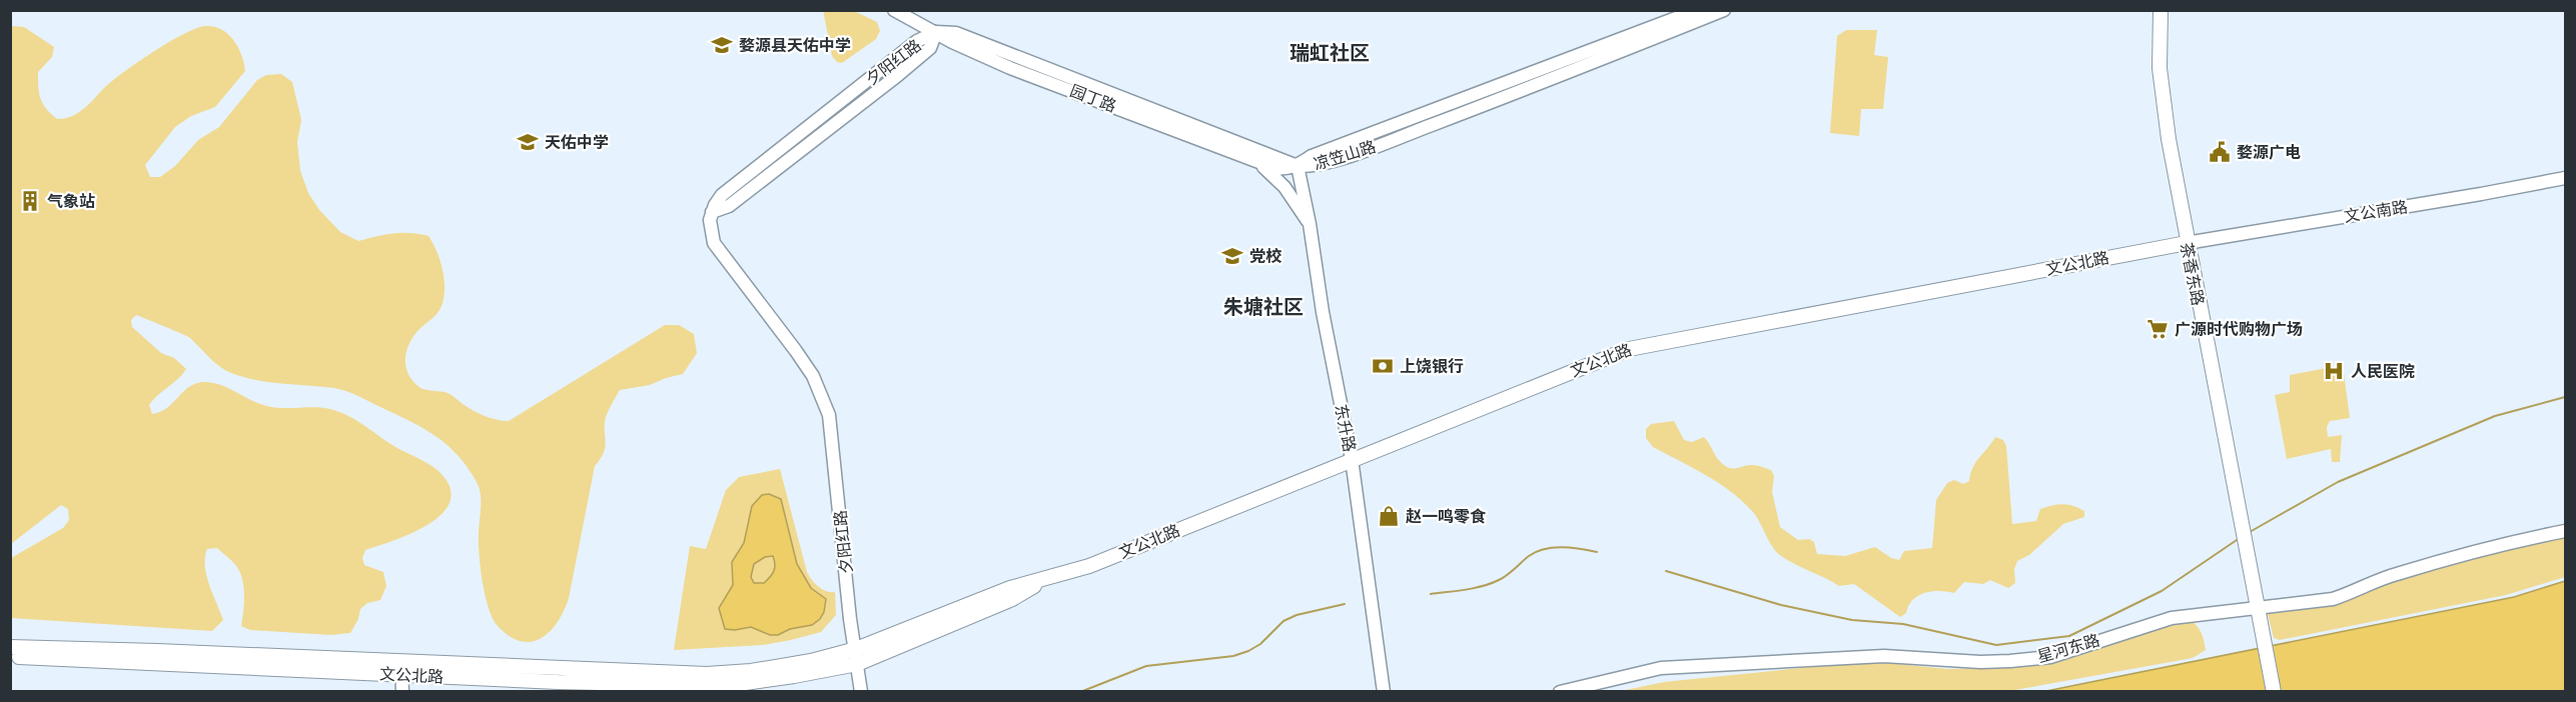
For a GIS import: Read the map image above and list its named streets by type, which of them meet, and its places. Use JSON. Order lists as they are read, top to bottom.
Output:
{
  "streets": {
    "main road": [
      "夕阳红路",
      "园丁路",
      "凉笠山路",
      "文公南路",
      "文公北路",
      "茶香东路",
      "东升路",
      "星河东路"
    ]
  },
  "crossings": [
    ["夕阳红路", "园丁路"],
    ["夕阳红路", "文公北路"],
    ["园丁路", "凉笠山路"],
    ["园丁路", "东升路"],
    ["凉笠山路", "东升路"],
    ["文公南路", "文公北路"],
    ["文公南路", "茶香东路"],
    ["文公北路", "茶香东路"],
    ["文公北路", "东升路"],
    ["茶香东路", "星河东路"]
  ],
  "districts": ["瑞虹社区", "朱塘社区"],
  "places": {
    "school or university": ["婺源县天佑中学", "天佑中学", "党校"],
    "public building": ["婺源广电"],
    "building": ["气象站"],
    "supermarket": ["广源时代购物广场"],
    "bank": ["上饶银行"],
    "hospital": ["人民医院"],
    "shop": ["赵一鸣零食"]
  }
}
